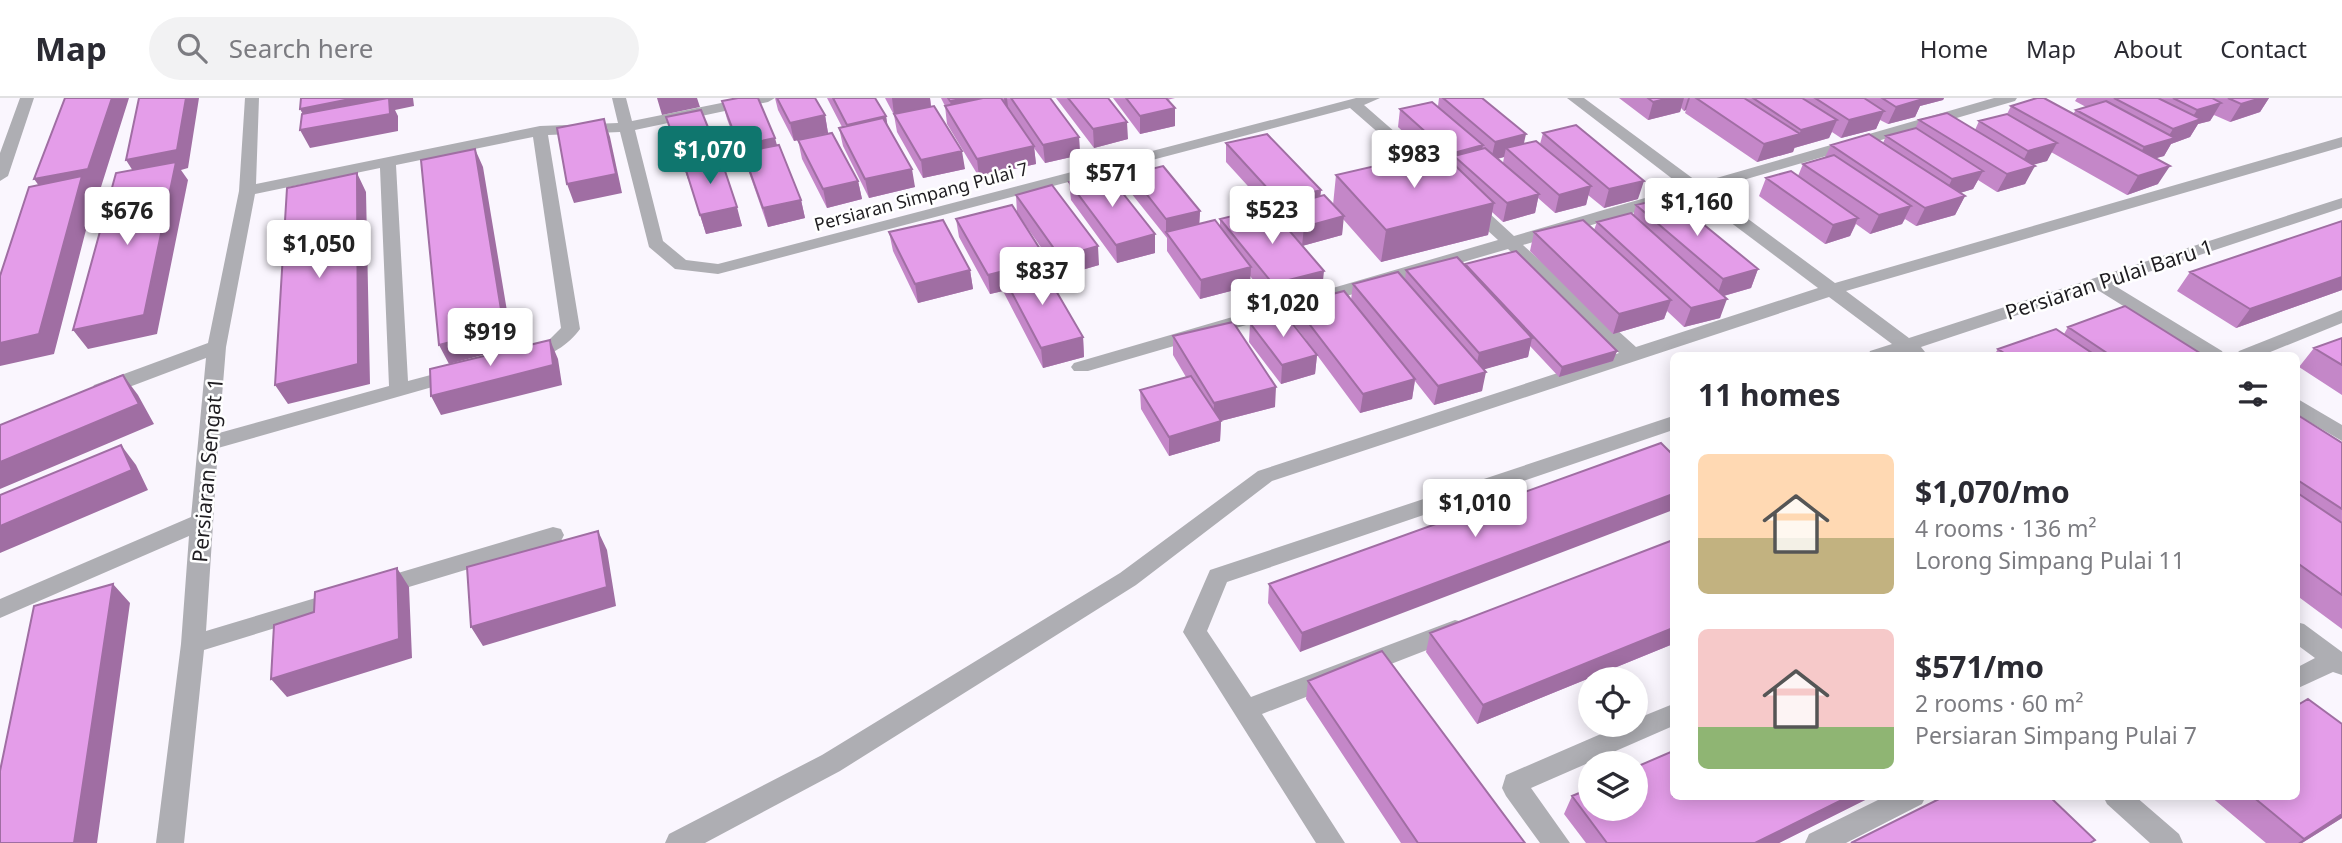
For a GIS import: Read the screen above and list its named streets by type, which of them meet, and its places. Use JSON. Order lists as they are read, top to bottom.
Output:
{
  "streets": {
    "street": ["Persiaran Simpang Pulai 7", "Persiaran Pulai Baru 1", "Persiaran Sengat 1"]
  },
  "page": {
    "header": "Map",
    "search": "Search here",
    "nav": [
      "Home",
      "Map",
      "About",
      "Contact"
    ],
    "price": [
      "$1,070",
      "$983",
      "$571",
      "$1,160",
      "$523",
      "$676",
      "$1,050",
      "$837",
      "$1,020",
      "$919",
      "$1,010"
    ],
    "heading": "11 homes",
    "list": [
      {
        "name": "$1,070/mo",
        "note": "4 rooms · 136 m² · Lorong Simpang Pulai 11"
      },
      {
        "name": "$571/mo",
        "note": "2 rooms · 60 m² · Persiaran Simpang Pulai 7"
      }
    ]
  }
}
